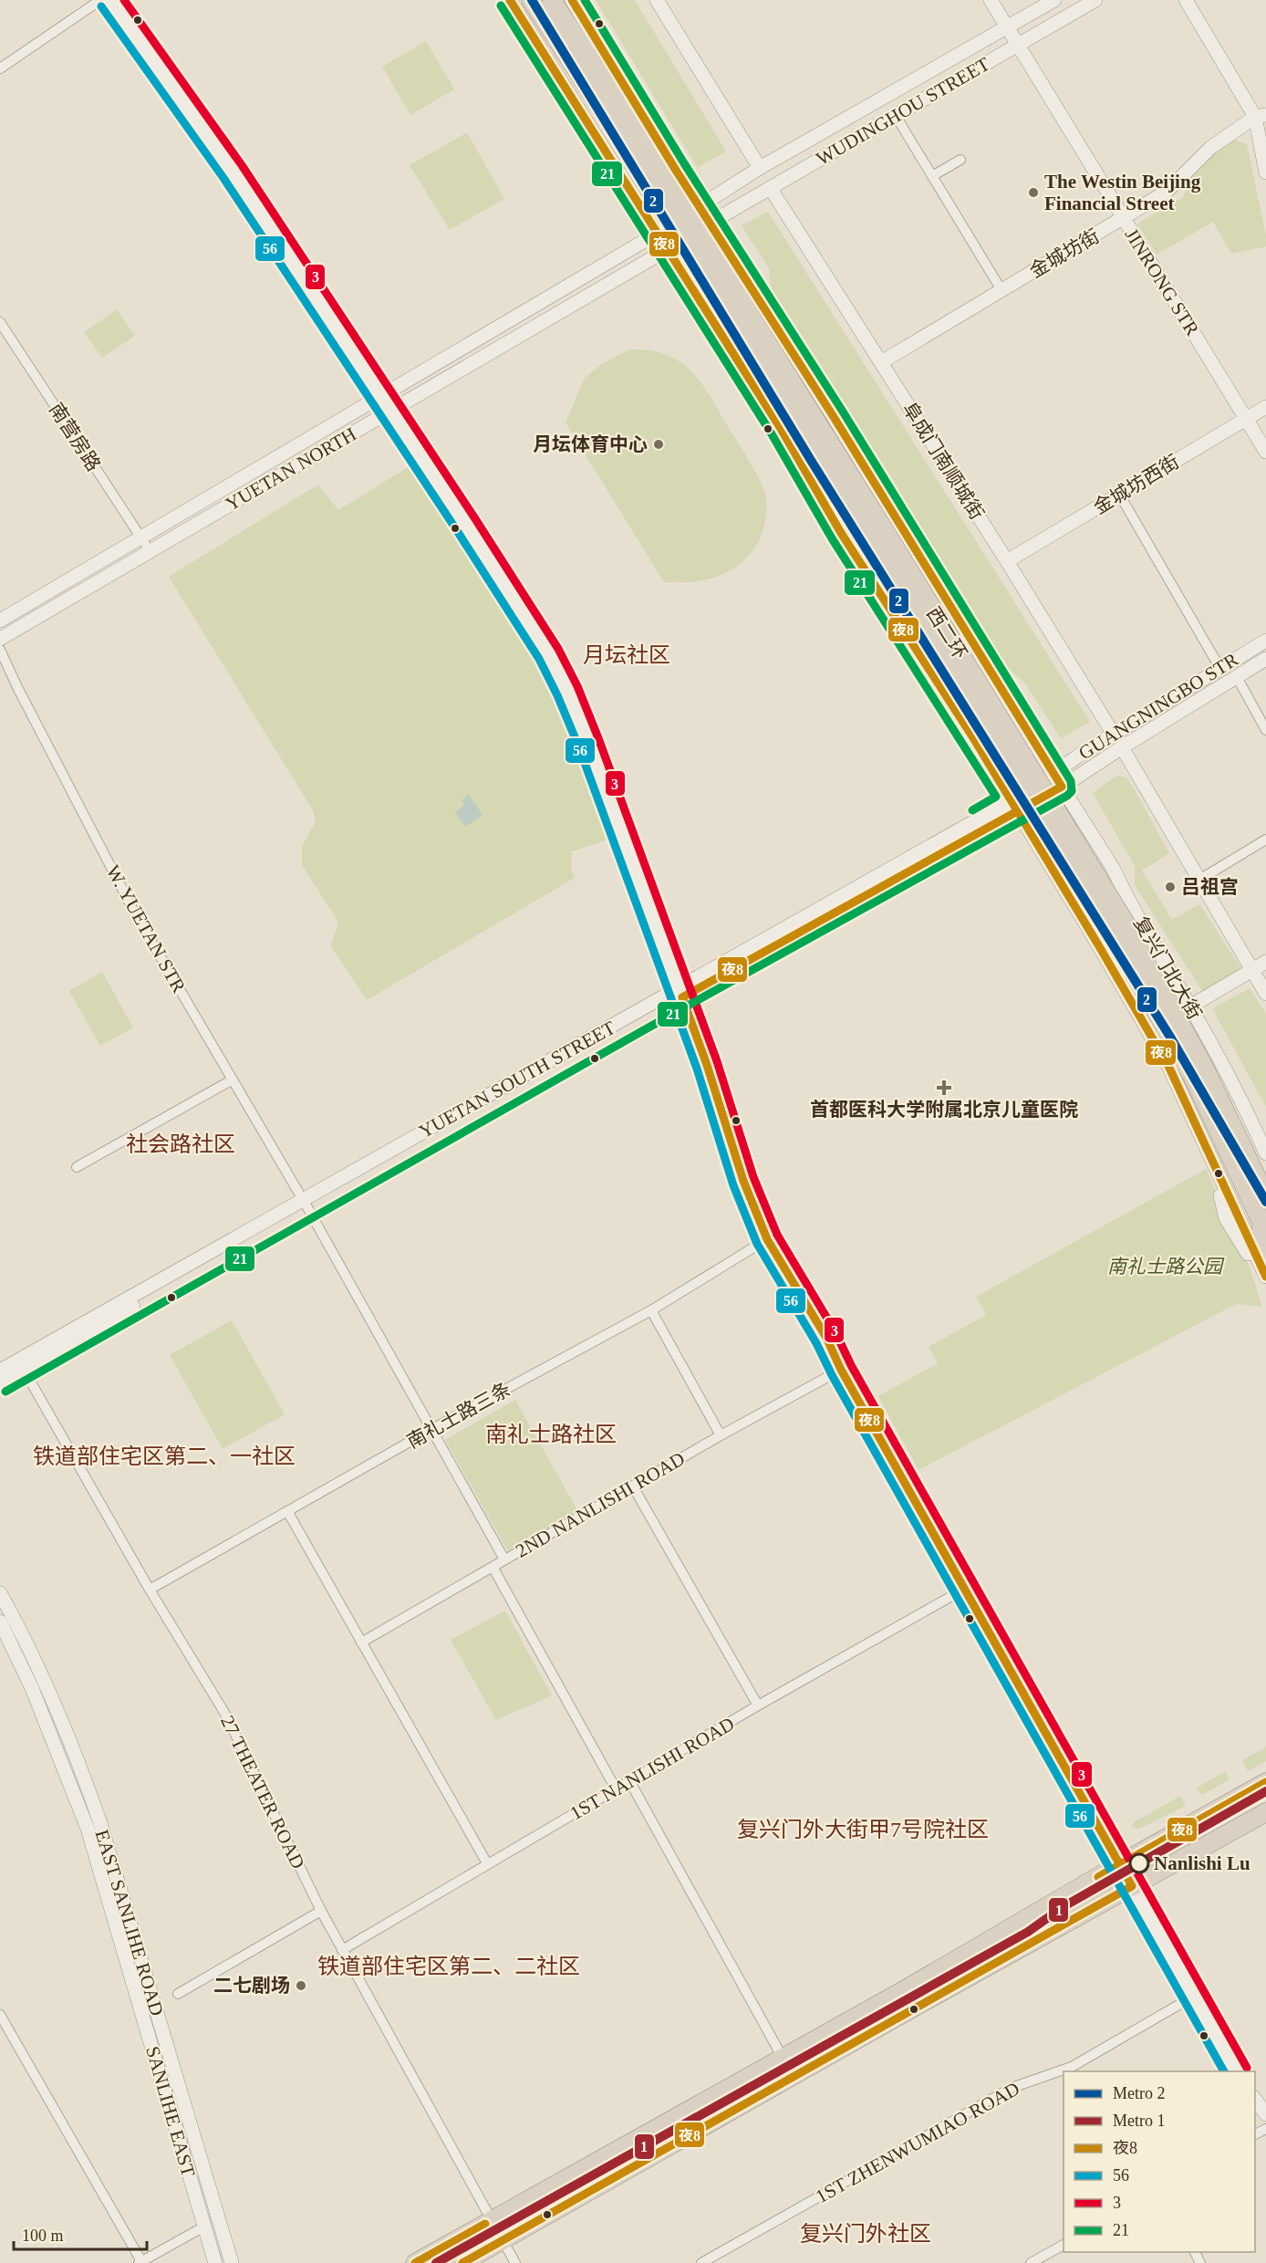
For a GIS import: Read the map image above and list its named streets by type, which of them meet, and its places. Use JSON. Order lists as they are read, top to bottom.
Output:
{
  "streets": {
    "highway": ["西二环"],
    "street": [
      "WUDINGHOU STREET",
      "金城坊街",
      "JINRONG STR",
      "南营房路",
      "阜成门南顺城街",
      "YUETAN NORTH",
      "金城坊西街",
      "GUANGNINGBO STR",
      "W. YUETAN STR",
      "复兴门北大街",
      "YUETAN SOUTH STREET",
      "南礼士路三条",
      "2ND NANLISHI ROAD",
      "1ST NANLISHI ROAD",
      "27 THEATER ROAD",
      "EAST SANLIHE ROAD",
      "SANLIHE EAST",
      "1ST ZHENWUMIAO ROAD"
    ]
  },
  "crossings": [
    ["WUDINGHOU STREET", "JINRONG STR"],
    ["WUDINGHOU STREET", "阜成门南顺城街"],
    ["WUDINGHOU STREET", "YUETAN NORTH"],
    ["WUDINGHOU STREET", "复兴门北大街"],
    ["金城坊街", "JINRONG STR"],
    ["金城坊街", "阜成门南顺城街"],
    ["JINRONG STR", "金城坊西街"],
    ["南营房路", "YUETAN NORTH"],
    ["阜成门南顺城街", "金城坊西街"],
    ["阜成门南顺城街", "GUANGNINGBO STR"],
    ["GUANGNINGBO STR", "复兴门北大街"],
    ["GUANGNINGBO STR", "YUETAN SOUTH STREET"],
    ["W. YUETAN STR", "YUETAN SOUTH STREET"],
    ["W. YUETAN STR", "南礼士路三条"],
    ["W. YUETAN STR", "2ND NANLISHI ROAD"],
    ["YUETAN SOUTH STREET", "27 THEATER ROAD"],
    ["南礼士路三条", "27 THEATER ROAD"],
    ["1ST NANLISHI ROAD", "27 THEATER ROAD"]
  ],
  "districts": [
    "月坛社区",
    "社会路社区",
    "南礼士路社区",
    "铁道部住宅区第二、一社区",
    "复兴门外大街甲7号院社区",
    "铁道部住宅区第二、二社区",
    "复兴门外社区"
  ],
  "parks": ["南礼士路公园"],
  "places": {
    "other": [
      "The Westin Beijing Financial Street",
      "月坛体育中心",
      "吕祖宫",
      "Nanlishi Lu",
      "二七剧场"
    ],
    "health": ["首都医科大学附属北京儿童医院"]
  },
  "lines": [
    "metro line 2",
    "transit line 夜8",
    "transit line 3",
    "transit line 21",
    "transit line 56",
    "metro line 1"
  ],
  "legend": [
    "Metro 2",
    "Metro 1",
    "夜8",
    "56",
    "3",
    "21"
  ],
  "scale_bar": "100 m"
}
